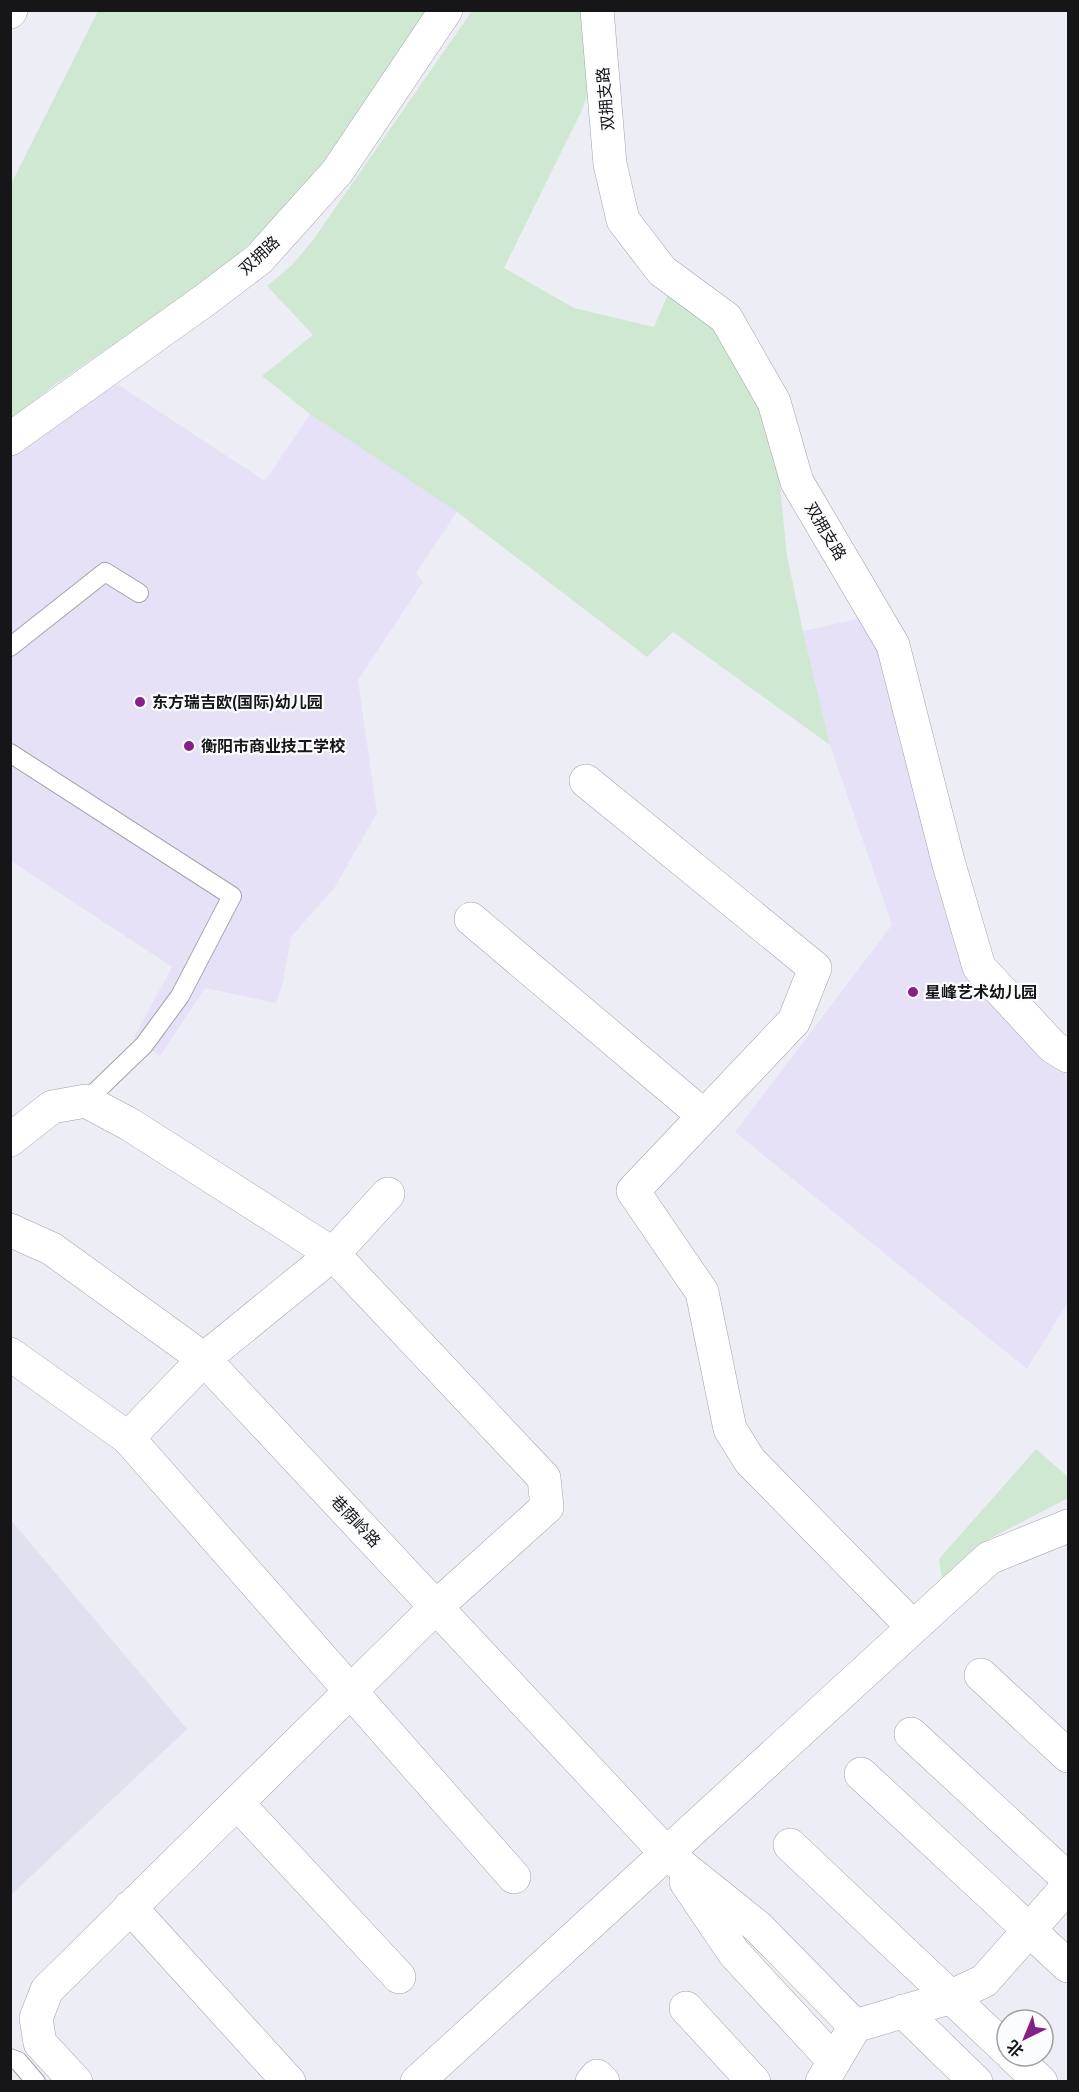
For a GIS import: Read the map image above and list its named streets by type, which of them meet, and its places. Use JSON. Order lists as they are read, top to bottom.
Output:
{
  "streets": {
    "street": ["双拥支路", "双拥路", "巷荫岭路"]
  },
  "places": ["东方瑞吉欧(国际)幼儿园", "衡阳市商业技工学校", "星峰艺术幼儿园"],
  "north": "bottom left"
}
